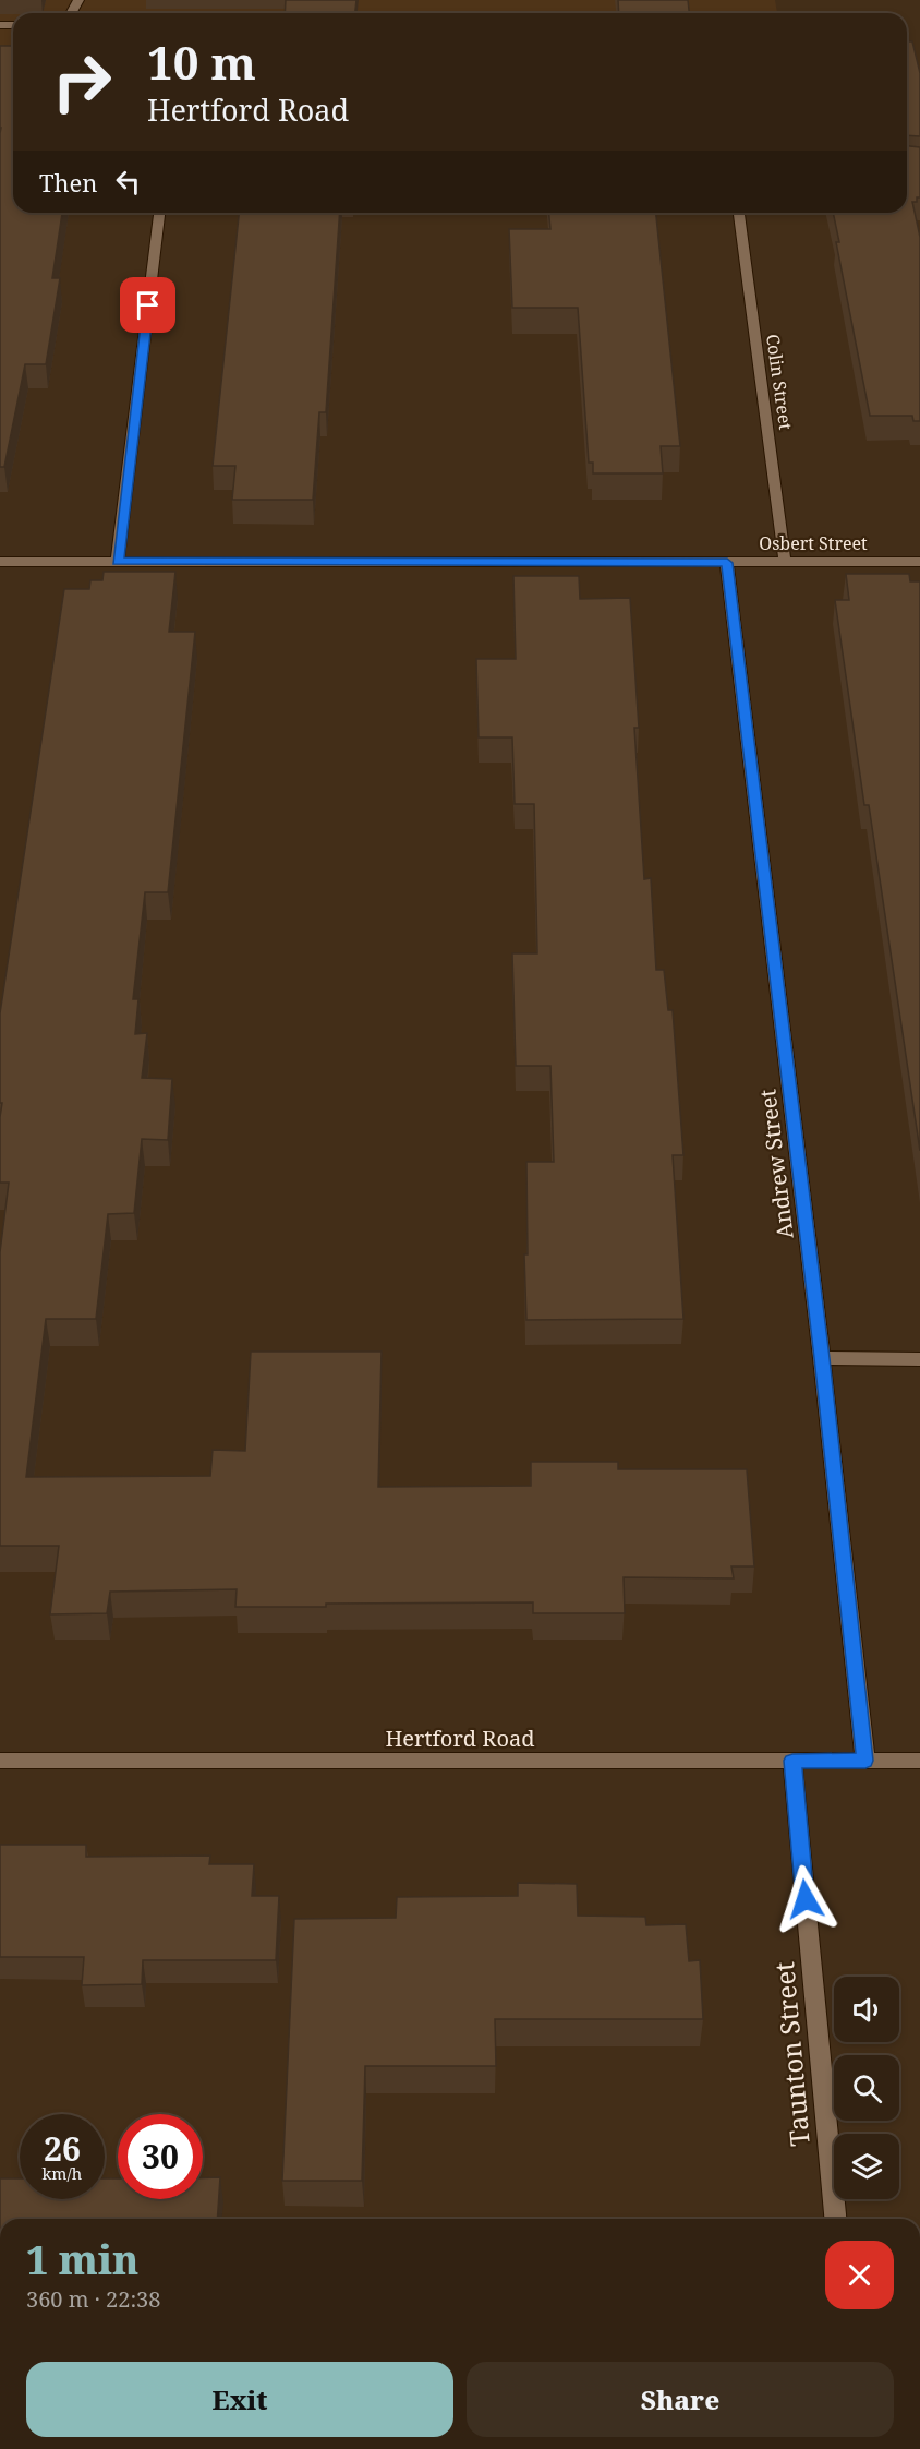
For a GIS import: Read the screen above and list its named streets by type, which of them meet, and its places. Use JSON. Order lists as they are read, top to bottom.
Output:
{
  "streets": {
    "street": [
      "Colin Street",
      "Osbert Street",
      "Andrew Street",
      "Hertford Road",
      "Taunton Street"
    ]
  },
  "crossings": [
    ["Colin Street", "Osbert Street"],
    ["Osbert Street", "Andrew Street"],
    ["Andrew Street", "Hertford Road"],
    ["Hertford Road", "Taunton Street"]
  ],
  "page": {
    "turn": ["10 m", "Hertford Road"],
    "then": "Then",
    "speed": "26 km/h",
    "limit": "30",
    "heading": ["1 min", "360 m · 22:38"],
    "buttons": ["Exit", "Share"]
  }
}
